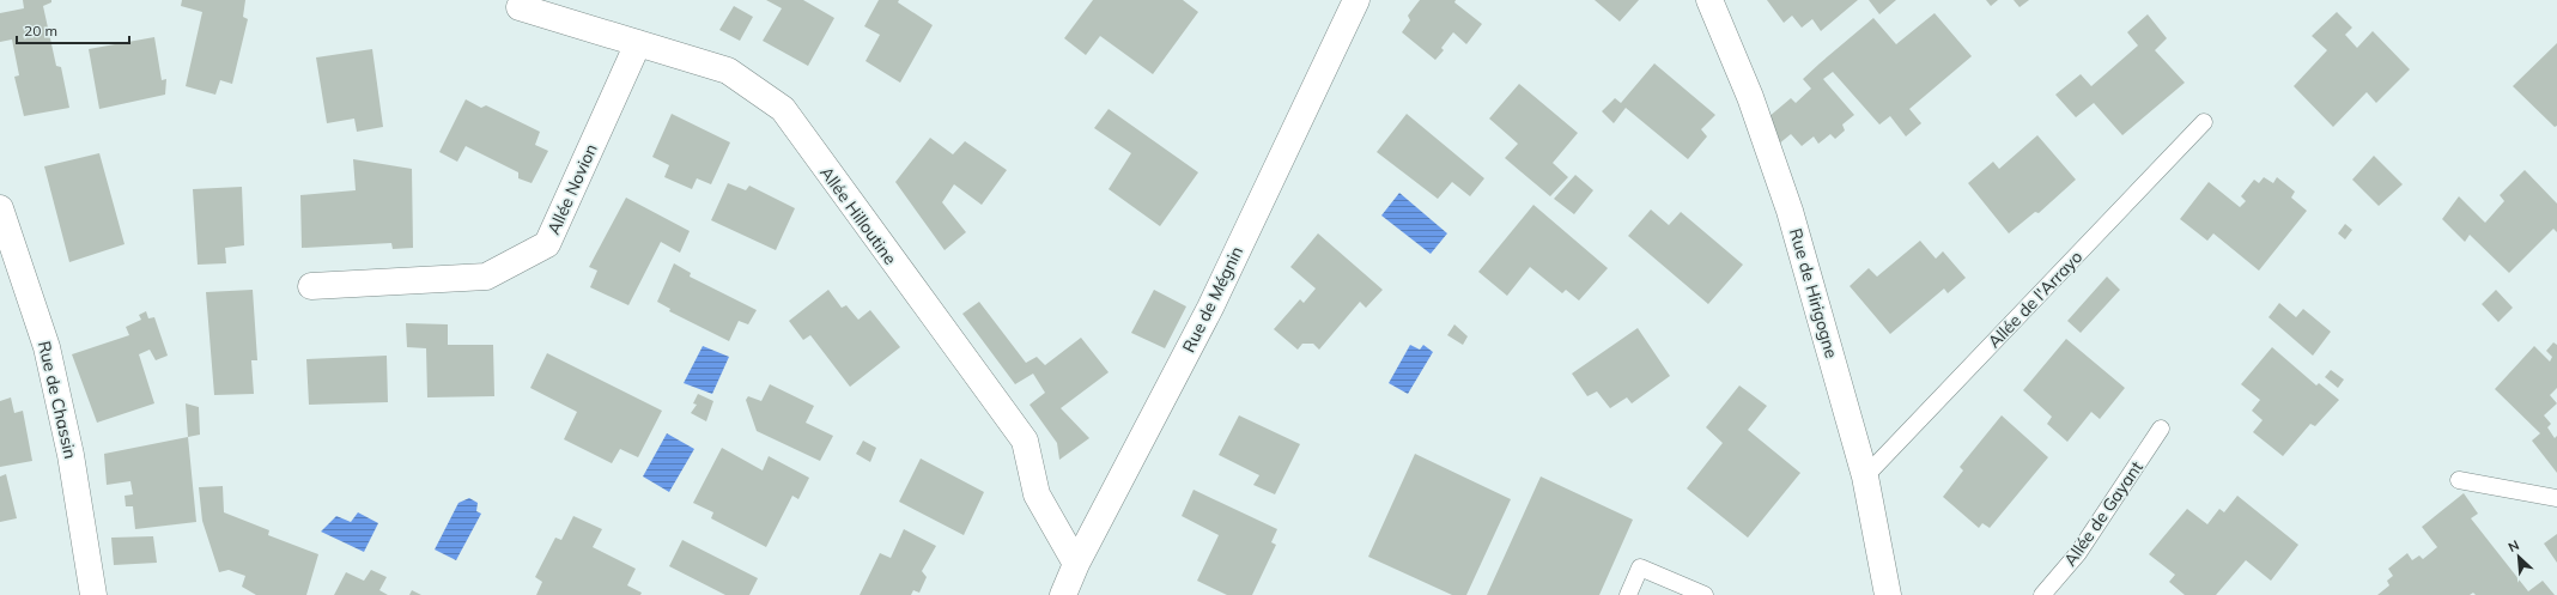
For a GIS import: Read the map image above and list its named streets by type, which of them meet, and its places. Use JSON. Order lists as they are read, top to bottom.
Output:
{
  "streets": {
    "street": [
      "Allée Novion",
      "Allée Hilloutine",
      "Rue de Hirigogne",
      "Rue de Mégnin",
      "Rue de Chassin"
    ],
    "lane": ["Allée de l'Arrayo", "Allée de Gayant"]
  },
  "crossings": [
    ["Allée Novion", "Allée Hilloutine"],
    ["Allée Hilloutine", "Rue de Mégnin"],
    ["Rue de Hirigogne", "Allée de l'Arrayo"]
  ],
  "scale_bar": "20 m",
  "north": "top left"
}
